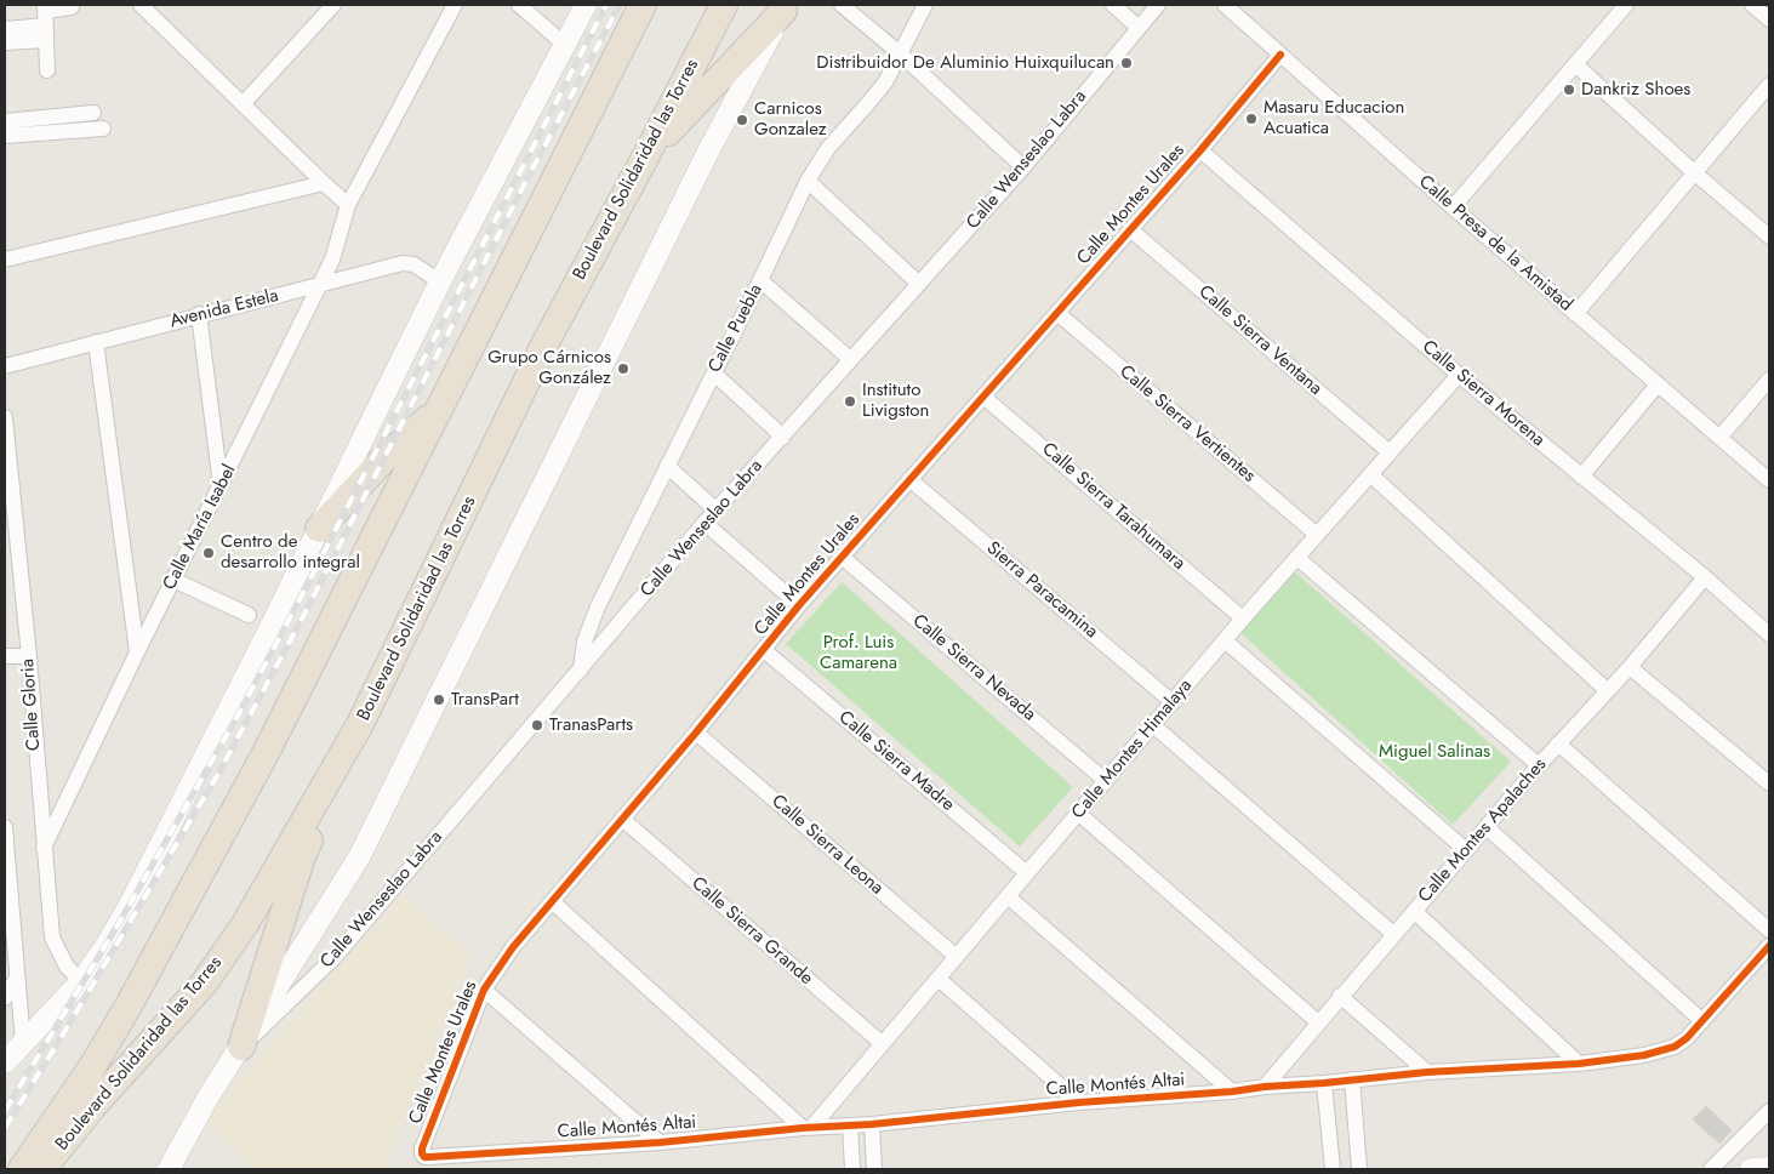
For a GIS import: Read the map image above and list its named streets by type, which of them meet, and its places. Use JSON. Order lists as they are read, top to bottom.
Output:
{
  "streets": {
    "highway": ["Boulevard Solidaridad las Torres"],
    "street": [
      "Calle Wenseslao Labra",
      "Calle Montes Urales",
      "Calle Presa de la Amistad",
      "Avenida Estela",
      "Calle Puebla",
      "Calle Sierra Ventana",
      "Calle Sierra Morena",
      "Calle Sierra Vertientes",
      "Calle Sierra Tarahumara",
      "Calle María Isabel",
      "Sierra Paracamina",
      "Calle Sierra Nevada",
      "Calle Gloria",
      "Calle Montes Himalaya",
      "Calle Sierra Madre",
      "Calle Montes Apalaches",
      "Calle Sierra Leona",
      "Calle Sierra Grande",
      "Calle Montés Altai"
    ]
  },
  "crossings": [
    ["Calle Wenseslao Labra", "Calle Puebla"],
    ["Calle Montes Urales", "Calle Presa de la Amistad"],
    ["Calle Montes Urales", "Calle Sierra Ventana"],
    ["Calle Montes Urales", "Calle Sierra Morena"],
    ["Calle Montes Urales", "Calle Sierra Vertientes"],
    ["Calle Montes Urales", "Calle Sierra Tarahumara"],
    ["Calle Montes Urales", "Sierra Paracamina"],
    ["Calle Montes Urales", "Calle Sierra Nevada"],
    ["Calle Montes Urales", "Calle Sierra Madre"],
    ["Calle Montes Urales", "Calle Sierra Leona"],
    ["Calle Montes Urales", "Calle Sierra Grande"],
    ["Calle Montes Urales", "Calle Montés Altai"],
    ["Avenida Estela", "Calle María Isabel"],
    ["Calle Sierra Ventana", "Calle Montes Himalaya"],
    ["Calle Sierra Morena", "Calle Montes Himalaya"],
    ["Calle Sierra Morena", "Calle Montes Apalaches"],
    ["Calle Sierra Vertientes", "Calle Montes Himalaya"],
    ["Calle Sierra Tarahumara", "Calle Montes Himalaya"],
    ["Calle María Isabel", "Calle Gloria"],
    ["Sierra Paracamina", "Calle Montes Himalaya"],
    ["Calle Sierra Nevada", "Calle Montes Himalaya"],
    ["Calle Montes Himalaya", "Calle Sierra Madre"],
    ["Calle Montes Himalaya", "Calle Sierra Leona"],
    ["Calle Montes Himalaya", "Calle Sierra Grande"],
    ["Calle Montes Himalaya", "Calle Montés Altai"],
    ["Calle Montes Apalaches", "Calle Montés Altai"]
  ],
  "parks": ["Prof. Luis Camarena", "Miguel Salinas"],
  "places": [
    "Distribuidor De Aluminio Huixquilucan",
    "Dankriz Shoes",
    "Masaru Educacion Acuatica",
    "Carnicos Gonzalez",
    "Grupo Cárnicos González",
    "Instituto Livigston",
    "Centro de desarrollo integral",
    "TransPart",
    "TranasParts"
  ]
}
